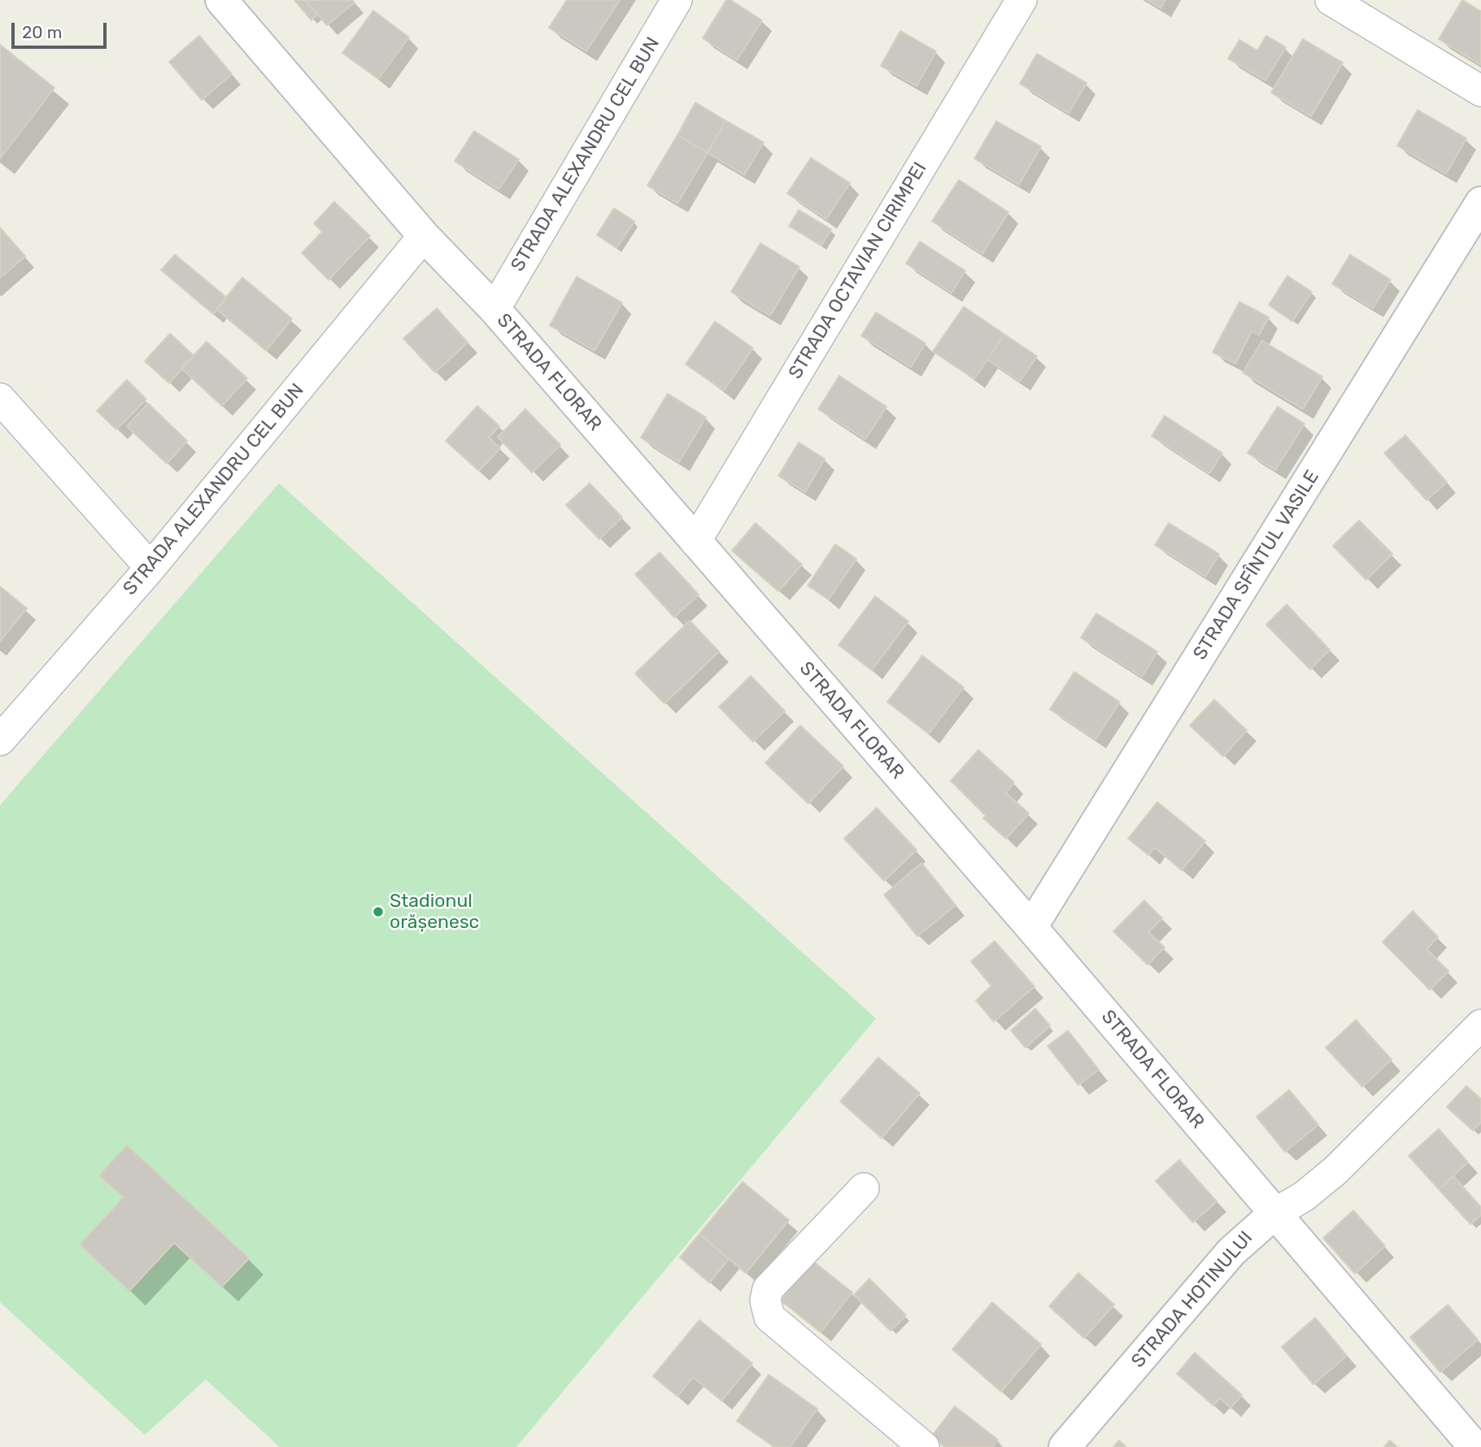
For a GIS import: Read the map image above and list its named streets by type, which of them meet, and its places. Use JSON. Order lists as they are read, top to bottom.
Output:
{
  "streets": {
    "street": [
      "STRADA ALEXANDRU CEL BUN",
      "STRADA OCTAVIAN CIRIMPEI",
      "STRADA FLORAR",
      "STRADA SFÎNTUL VASILE",
      "STRADA HOTINULUI"
    ]
  },
  "crossings": [
    ["STRADA ALEXANDRU CEL BUN", "STRADA FLORAR"],
    ["STRADA OCTAVIAN CIRIMPEI", "STRADA FLORAR"],
    ["STRADA FLORAR", "STRADA SFÎNTUL VASILE"],
    ["STRADA FLORAR", "STRADA HOTINULUI"]
  ],
  "places": ["Stadionul orășenesc"],
  "scale_bar": "20 m"
}
